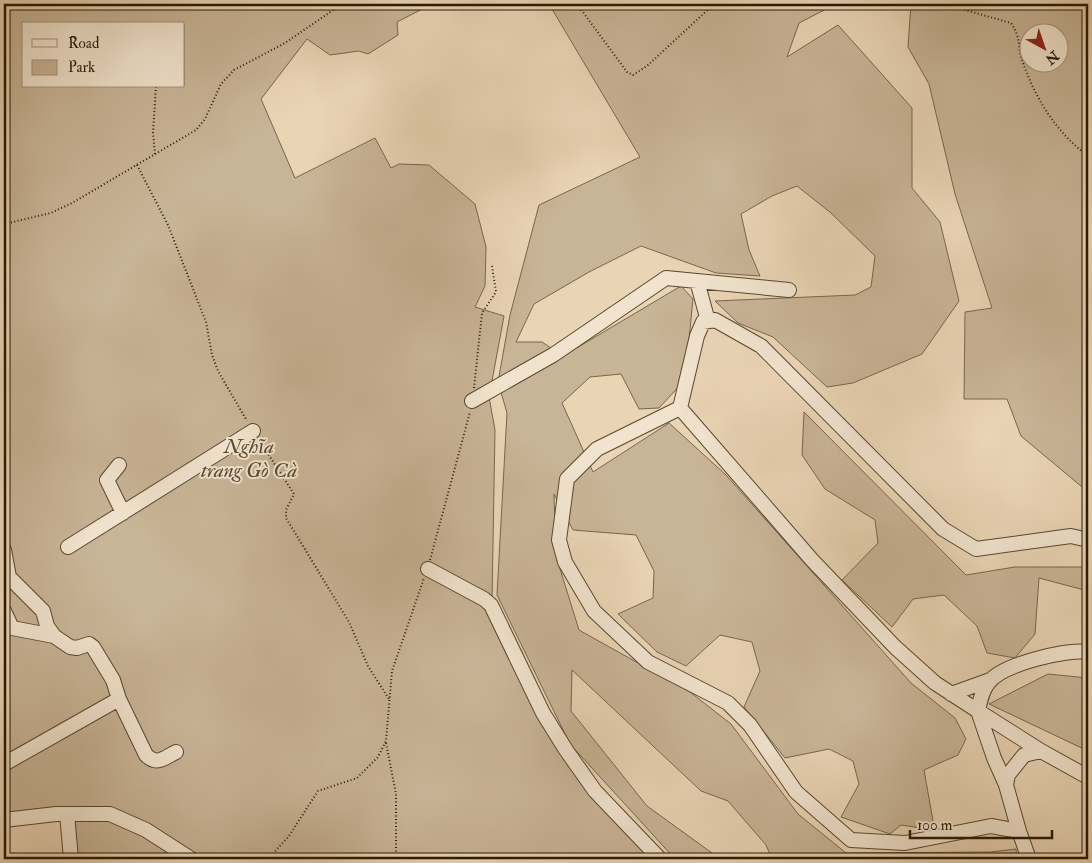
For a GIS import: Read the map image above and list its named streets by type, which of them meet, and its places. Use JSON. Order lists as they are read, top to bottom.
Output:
{
  "parks": ["Nghĩa trang Gò Cà"],
  "legend": ["Road", "Park"],
  "scale_bar": "100 m",
  "north": "bottom right"
}
